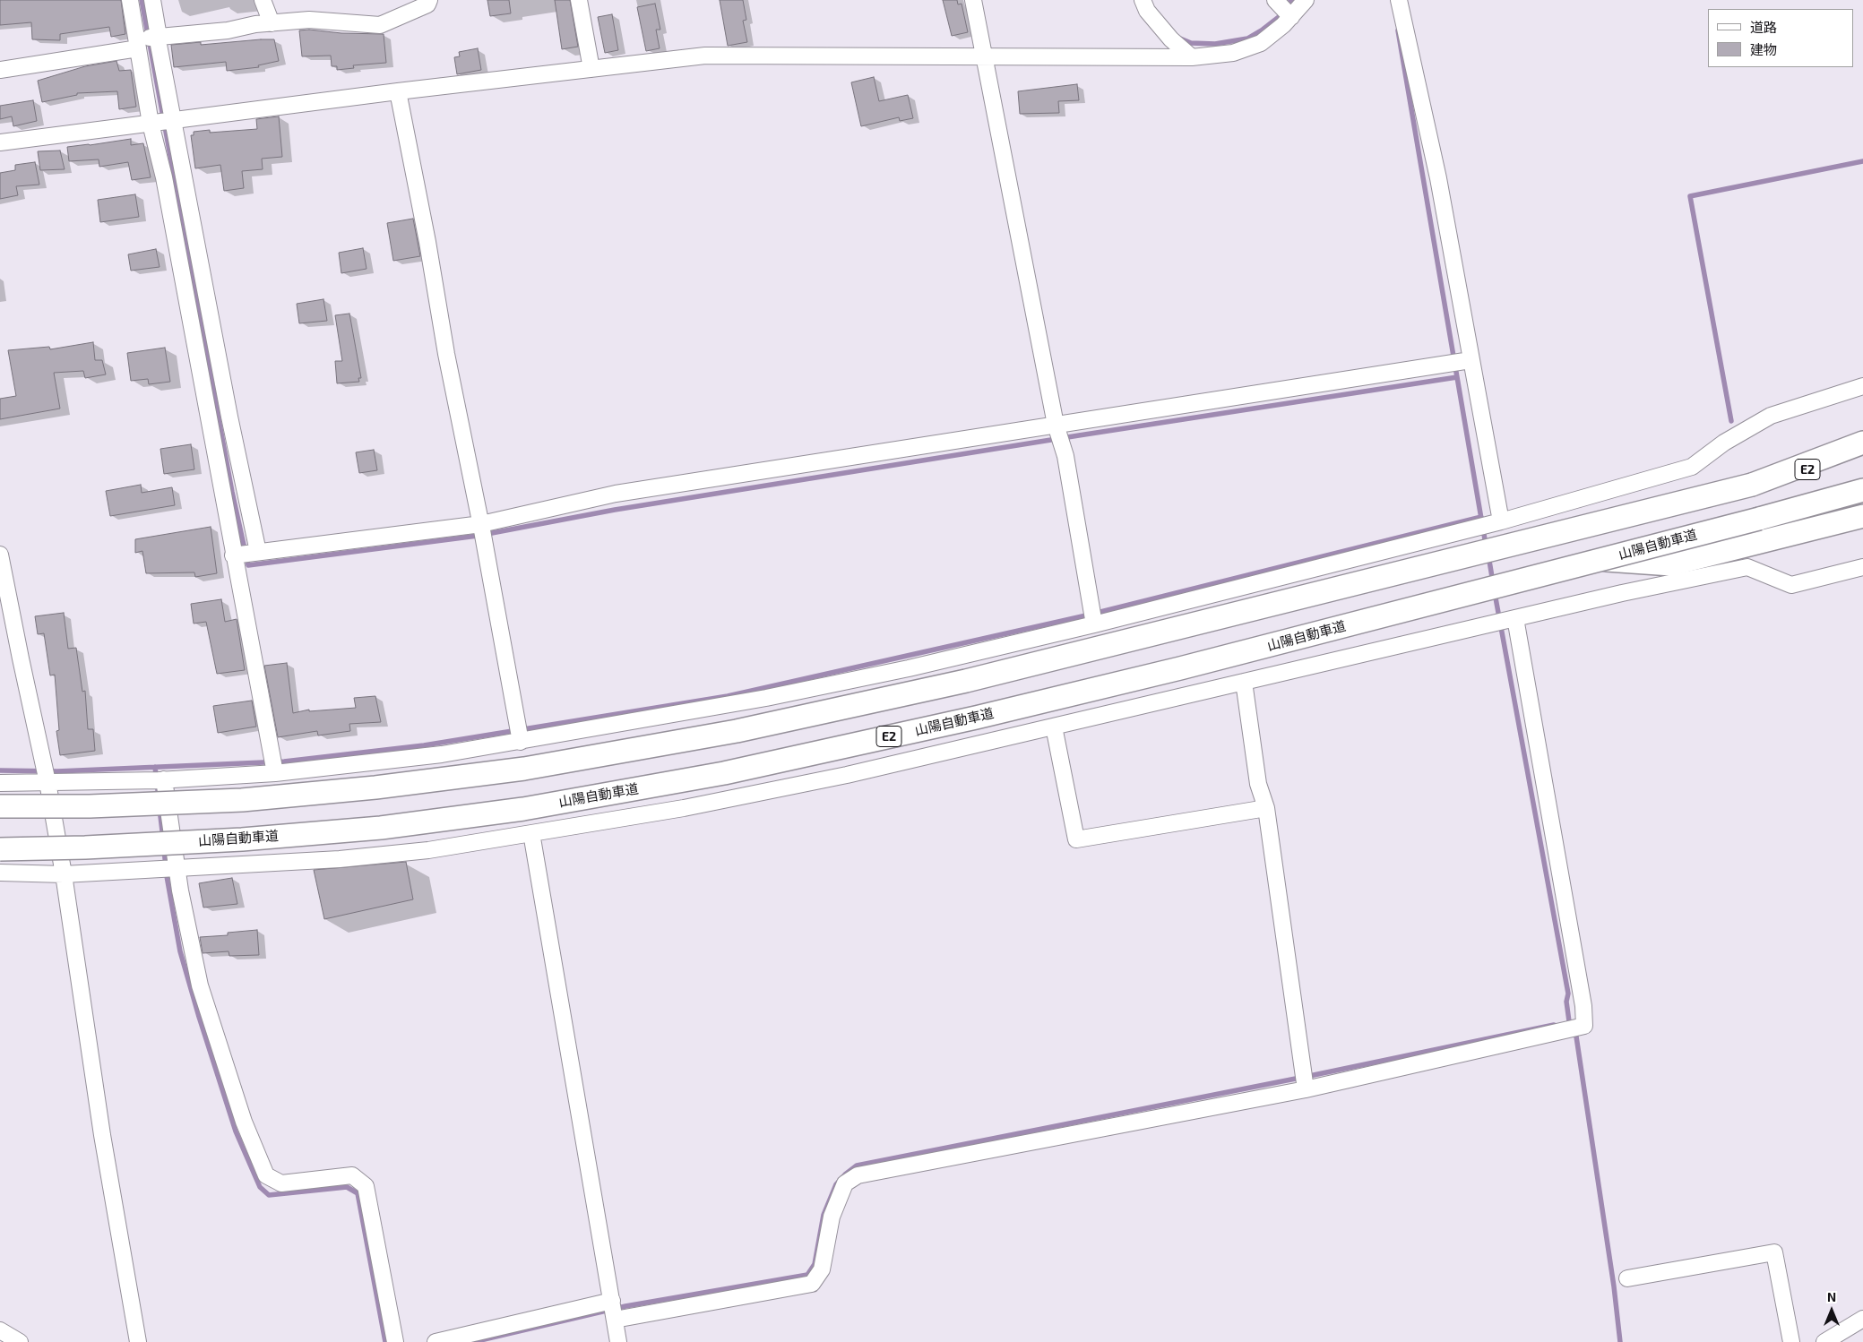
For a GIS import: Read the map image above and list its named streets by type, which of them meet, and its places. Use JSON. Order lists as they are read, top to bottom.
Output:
{
  "streets": {
    "highway": ["E2", "山陽自動車道"]
  },
  "legend": ["道路", "建物"],
  "north": "top"
}
